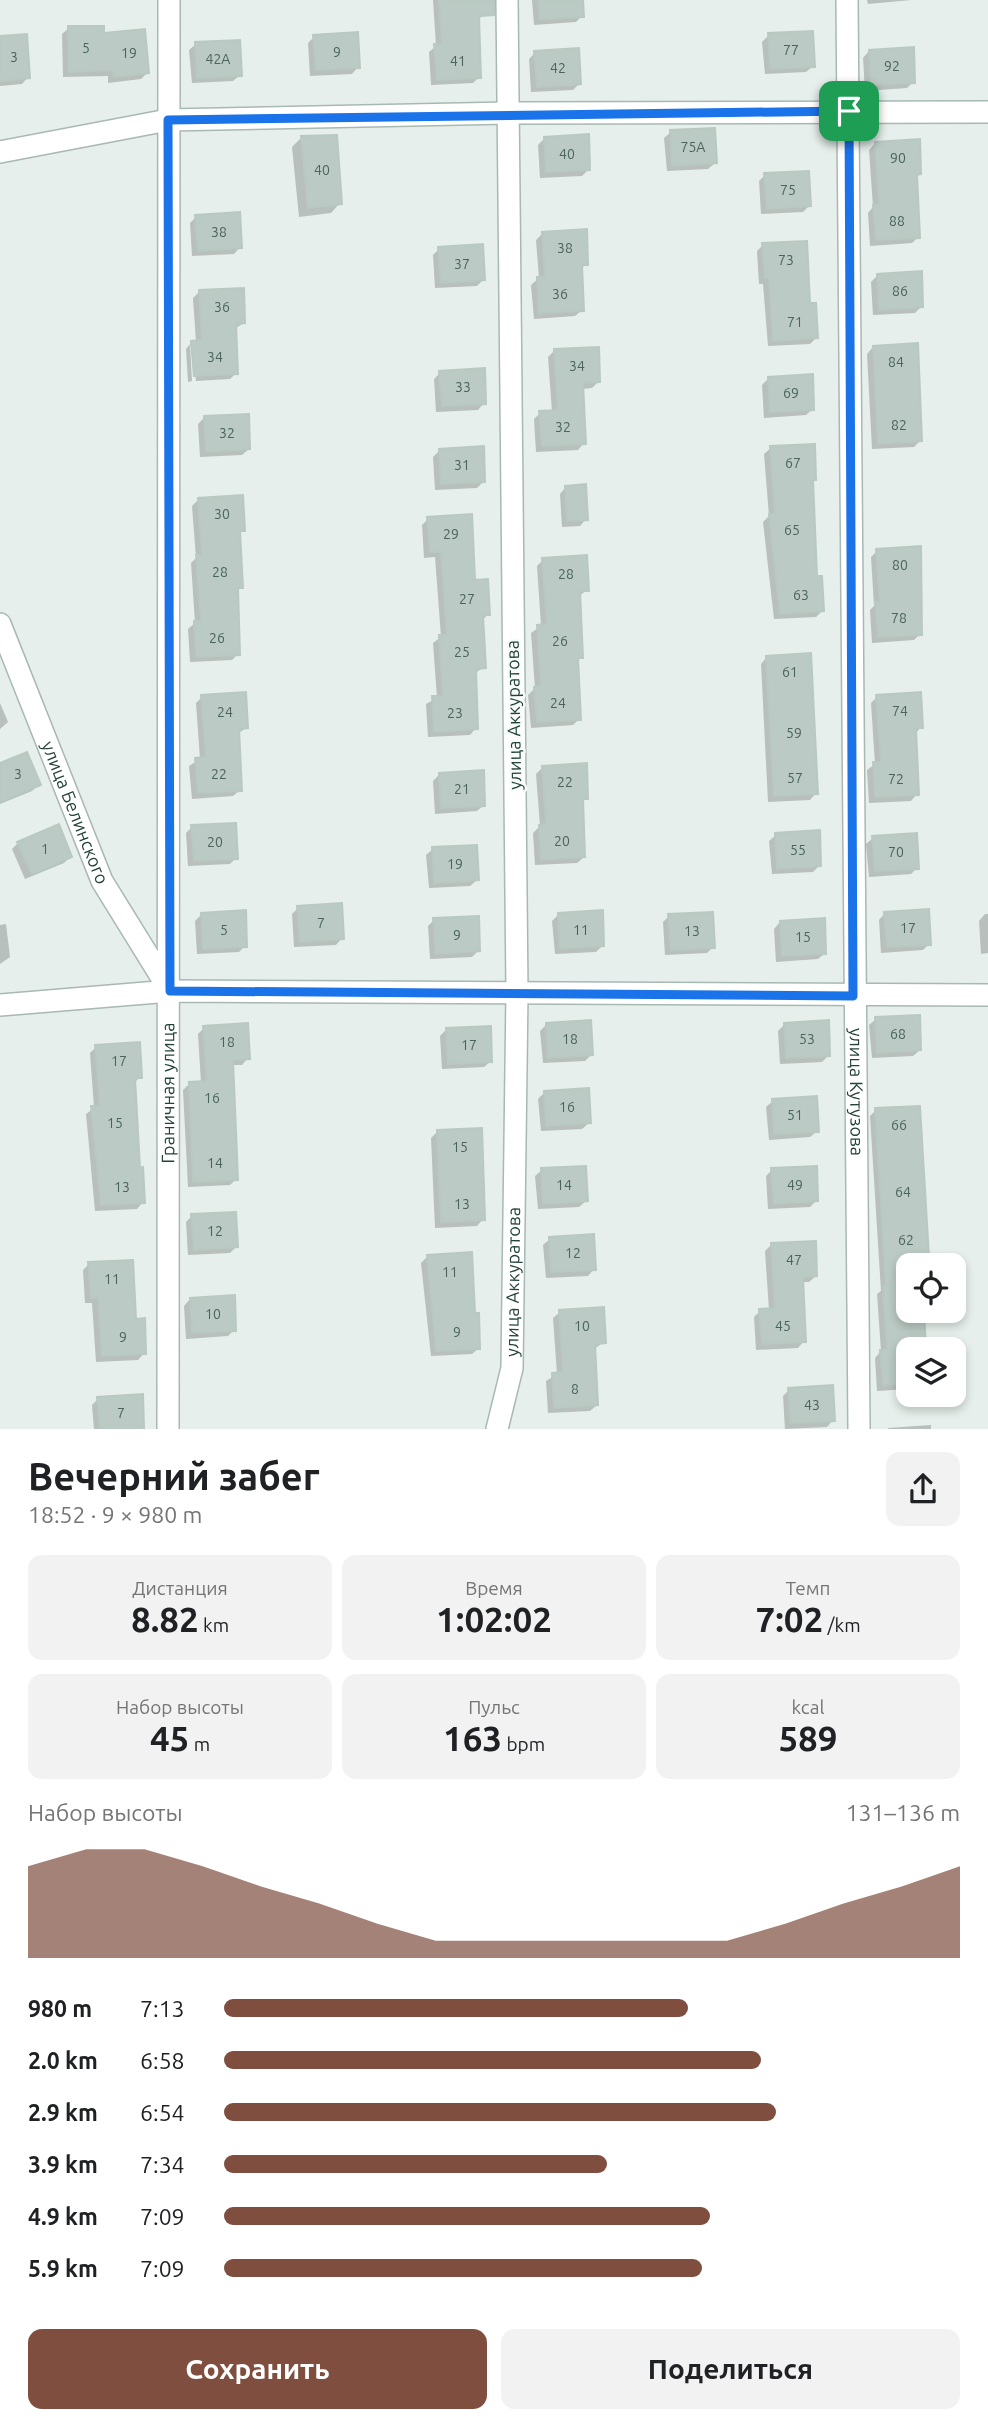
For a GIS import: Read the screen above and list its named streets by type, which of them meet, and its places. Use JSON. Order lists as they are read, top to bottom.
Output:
{
  "streets": {
    "street": [
      "улица Аккуратова",
      "улица Белинского",
      "Граничная улица",
      "улица Кутузова"
    ]
  },
  "crossings": [
    ["улица Белинского", "Граничная улица"]
  ],
  "house_numbers": [
    "5",
    "77",
    "9",
    "19",
    "3",
    "42А",
    "41",
    "92",
    "42",
    "75А",
    "40",
    "90",
    "40",
    "75",
    "88",
    "38",
    "38",
    "73",
    "37",
    "86",
    "36",
    "36",
    "71",
    "34",
    "84",
    "34",
    "33",
    "69",
    "82",
    "32",
    "32",
    "67",
    "31",
    "30",
    "65",
    "29",
    "80",
    "28",
    "28",
    "63",
    "27",
    "78",
    "26",
    "26",
    "25",
    "61",
    "24",
    "74",
    "24",
    "23",
    "59",
    "3",
    "22",
    "57",
    "72",
    "22",
    "21",
    "20",
    "20",
    "1",
    "55",
    "70",
    "19",
    "7",
    "17",
    "5",
    "11",
    "13",
    "9",
    "15",
    "68",
    "18",
    "53",
    "18",
    "17",
    "17",
    "16",
    "16",
    "51",
    "15",
    "66",
    "15",
    "14",
    "14",
    "49",
    "13",
    "64",
    "13",
    "12",
    "62",
    "12",
    "47",
    "11",
    "11",
    "10",
    "10",
    "45",
    "9",
    "9",
    "8",
    "43",
    "7"
  ],
  "page": {
    "heading": ["Вечерний забег", "18:52 · 9 × 980 m"],
    "stats": [
      ["Дистанция", "8.82 km"],
      ["Время", "1:02:02"],
      ["Темп", "7:02 /km"],
      ["Набор высоты", "45 m"],
      ["Пульс", "163 bpm"],
      ["kcal", "589"]
    ],
    "chart": ["Набор высоты", "131–136 m"],
    "list": [
      {
        "name": "980 m",
        "note": "7:13"
      },
      {
        "name": "2.0 km",
        "note": "6:58"
      },
      {
        "name": "2.9 km",
        "note": "6:54"
      },
      {
        "name": "3.9 km",
        "note": "7:34"
      },
      {
        "name": "4.9 km",
        "note": "7:09"
      },
      {
        "name": "5.9 km",
        "note": "7:09"
      }
    ],
    "buttons": ["Сохранить", "Поделиться"]
  }
}
